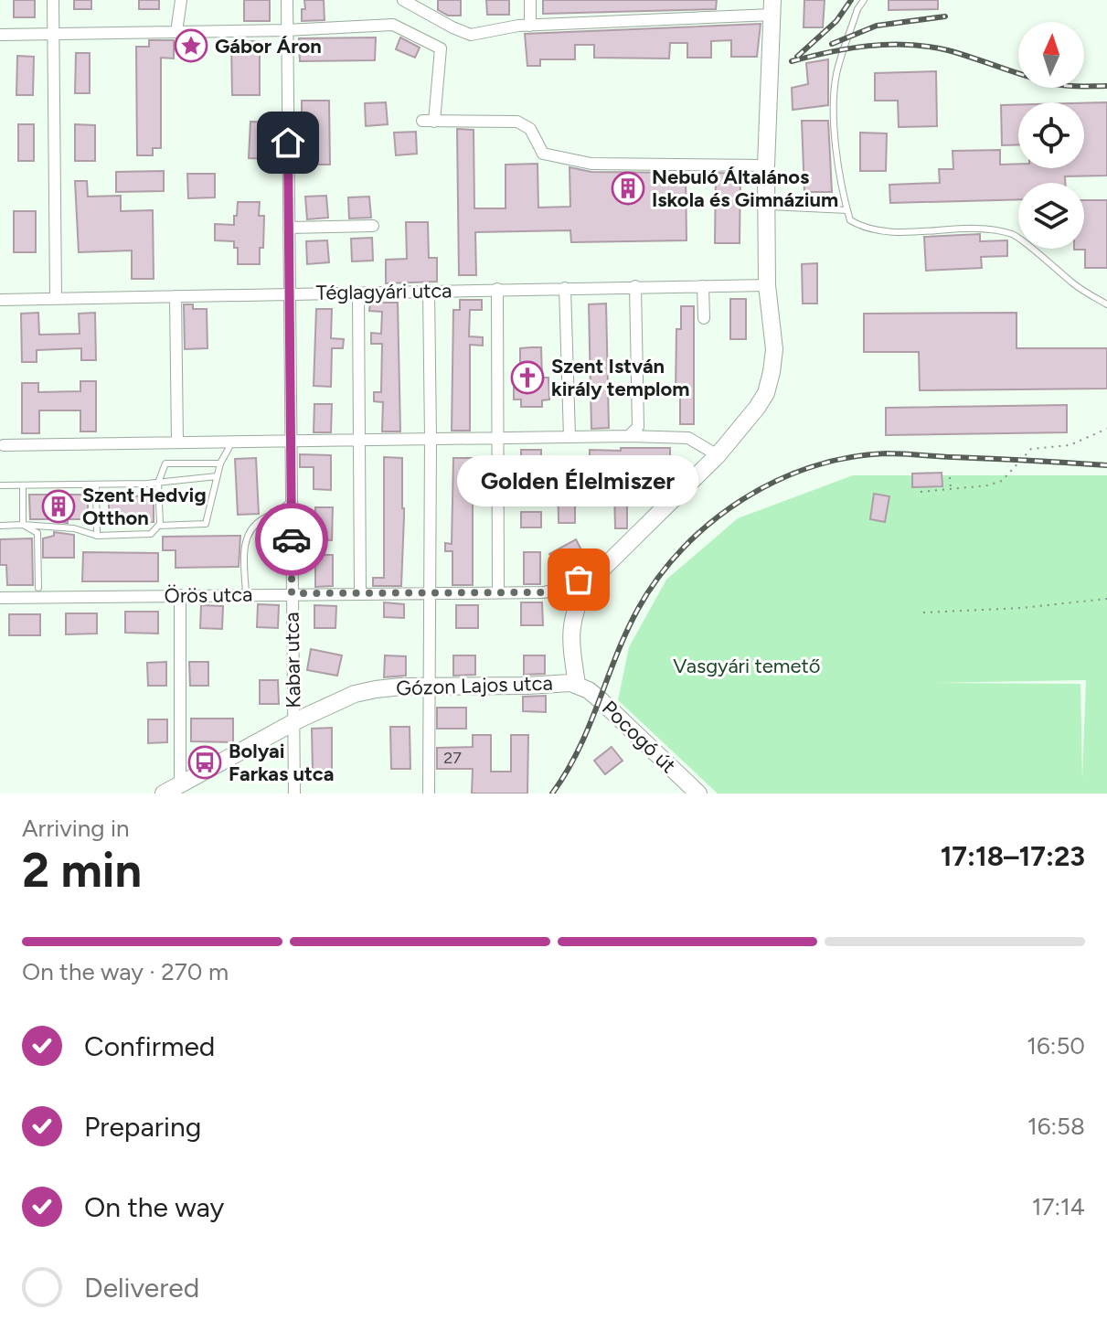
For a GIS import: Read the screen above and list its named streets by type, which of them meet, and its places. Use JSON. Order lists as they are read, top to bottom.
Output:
{
  "streets": {
    "street": [
      "Téglagyári utca",
      "Örös utca",
      "Kabar utca",
      "Gózon Lajos utca",
      "Pocogó út"
    ]
  },
  "crossings": [
    ["Téglagyári utca", "Kabar utca"],
    ["Téglagyári utca", "Gózon Lajos utca"],
    ["Örös utca", "Kabar utca"],
    ["Örös utca", "Gózon Lajos utca"],
    ["Kabar utca", "Gózon Lajos utca"],
    ["Gózon Lajos utca", "Pocogó út"]
  ],
  "parks": ["Vasgyári temető"],
  "places": {
    "place": ["Gábor Áron"],
    "building": ["Nebuló Általános Iskola és Gimnázium", "Szent Hedvig Otthon"],
    "church": ["Szent István király templom"],
    "other": ["Golden Élelmiszer"],
    "bus stop": ["Bolyai Farkas utca"]
  },
  "house_numbers": ["27"],
  "north": "top",
  "page": {
    "bubble": "Golden Élelmiszer",
    "heading": ["2 min", "Arriving in", "17:18–17:23"],
    "bar": "On the way · 270 m",
    "list": [
      ["Confirmed", "16:50"],
      ["Preparing", "16:58"],
      ["On the way", "17:14"],
      "Delivered"
    ]
  }
}
